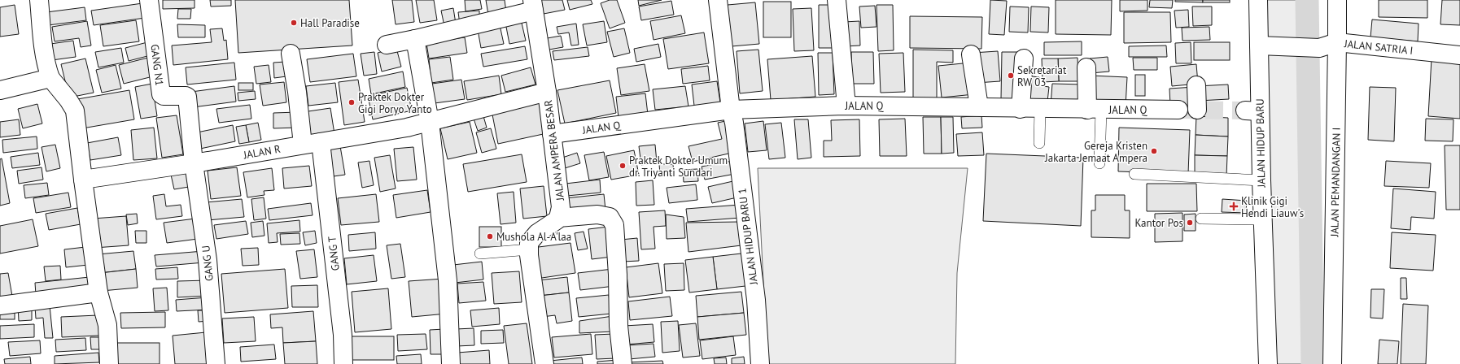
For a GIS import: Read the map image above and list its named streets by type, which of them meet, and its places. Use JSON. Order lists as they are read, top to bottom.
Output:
{
  "streets": {
    "street": [
      "JALAN SATRIA I",
      "GANG N1",
      "JALAN Q",
      "JALAN HIDUP BARU",
      "JALAN AMPERA BESAR",
      "JALAN R",
      "JALAN PEMANDANGAN I",
      "JALAN HIDUP BARU 1",
      "GANG T",
      "GANG U"
    ]
  },
  "crossings": [
    ["JALAN SATRIA I", "JALAN HIDUP BARU"],
    ["JALAN SATRIA I", "JALAN PEMANDANGAN I"],
    ["GANG N1", "JALAN R"],
    ["GANG N1", "GANG U"],
    ["JALAN Q", "JALAN AMPERA BESAR"],
    ["JALAN Q", "JALAN HIDUP BARU 1"],
    ["JALAN AMPERA BESAR", "JALAN R"],
    ["JALAN R", "GANG T"],
    ["JALAN R", "GANG U"]
  ],
  "places": {
    "other": [
      "Hall Paradise",
      "Sekretariat RW 03",
      "Praktek Dokter Gigi Poryo Yanto",
      "Gereja Kristen Jakarta Jemaat Ampera",
      "Praktek Dokter Umum dr. Triyanti Sundari",
      "Kantor Pos",
      "Mushola Al-A'laa"
    ],
    "health": ["Klinik Gigi Hendi Liauw's"]
  }
}
